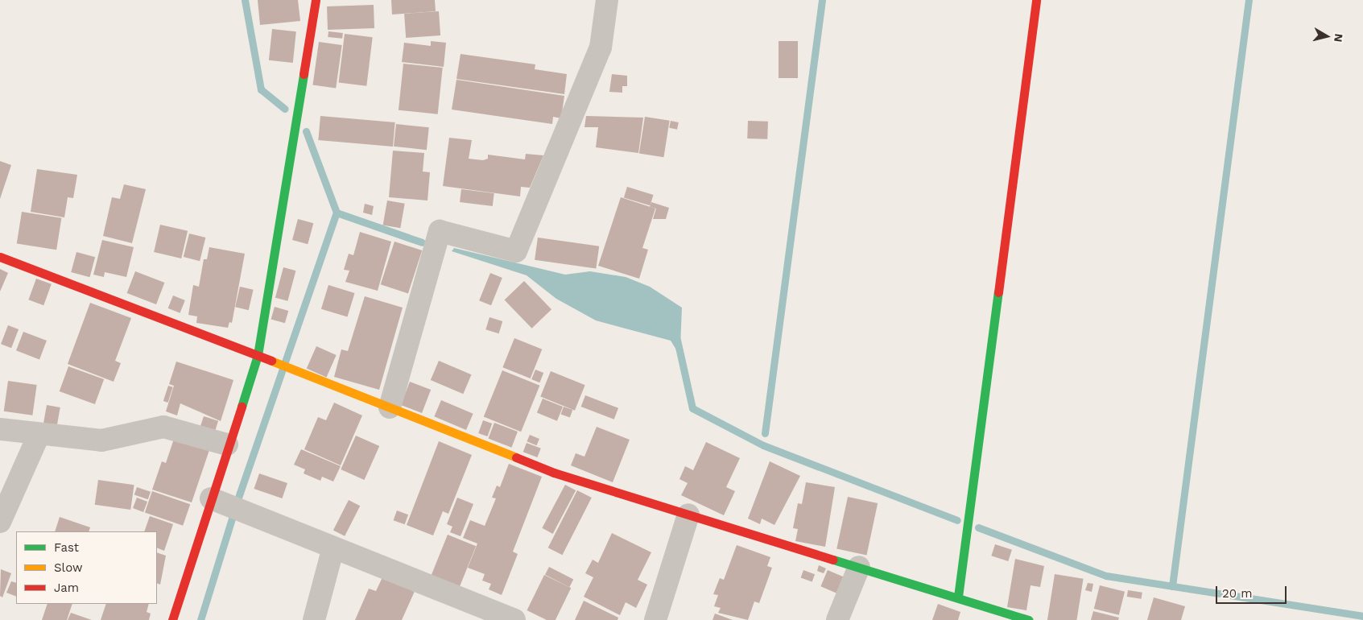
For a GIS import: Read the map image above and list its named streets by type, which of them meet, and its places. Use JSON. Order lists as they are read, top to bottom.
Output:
{
  "legend": ["Fast", "Slow", "Jam"],
  "scale_bar": "20 m",
  "north": "right"
}
